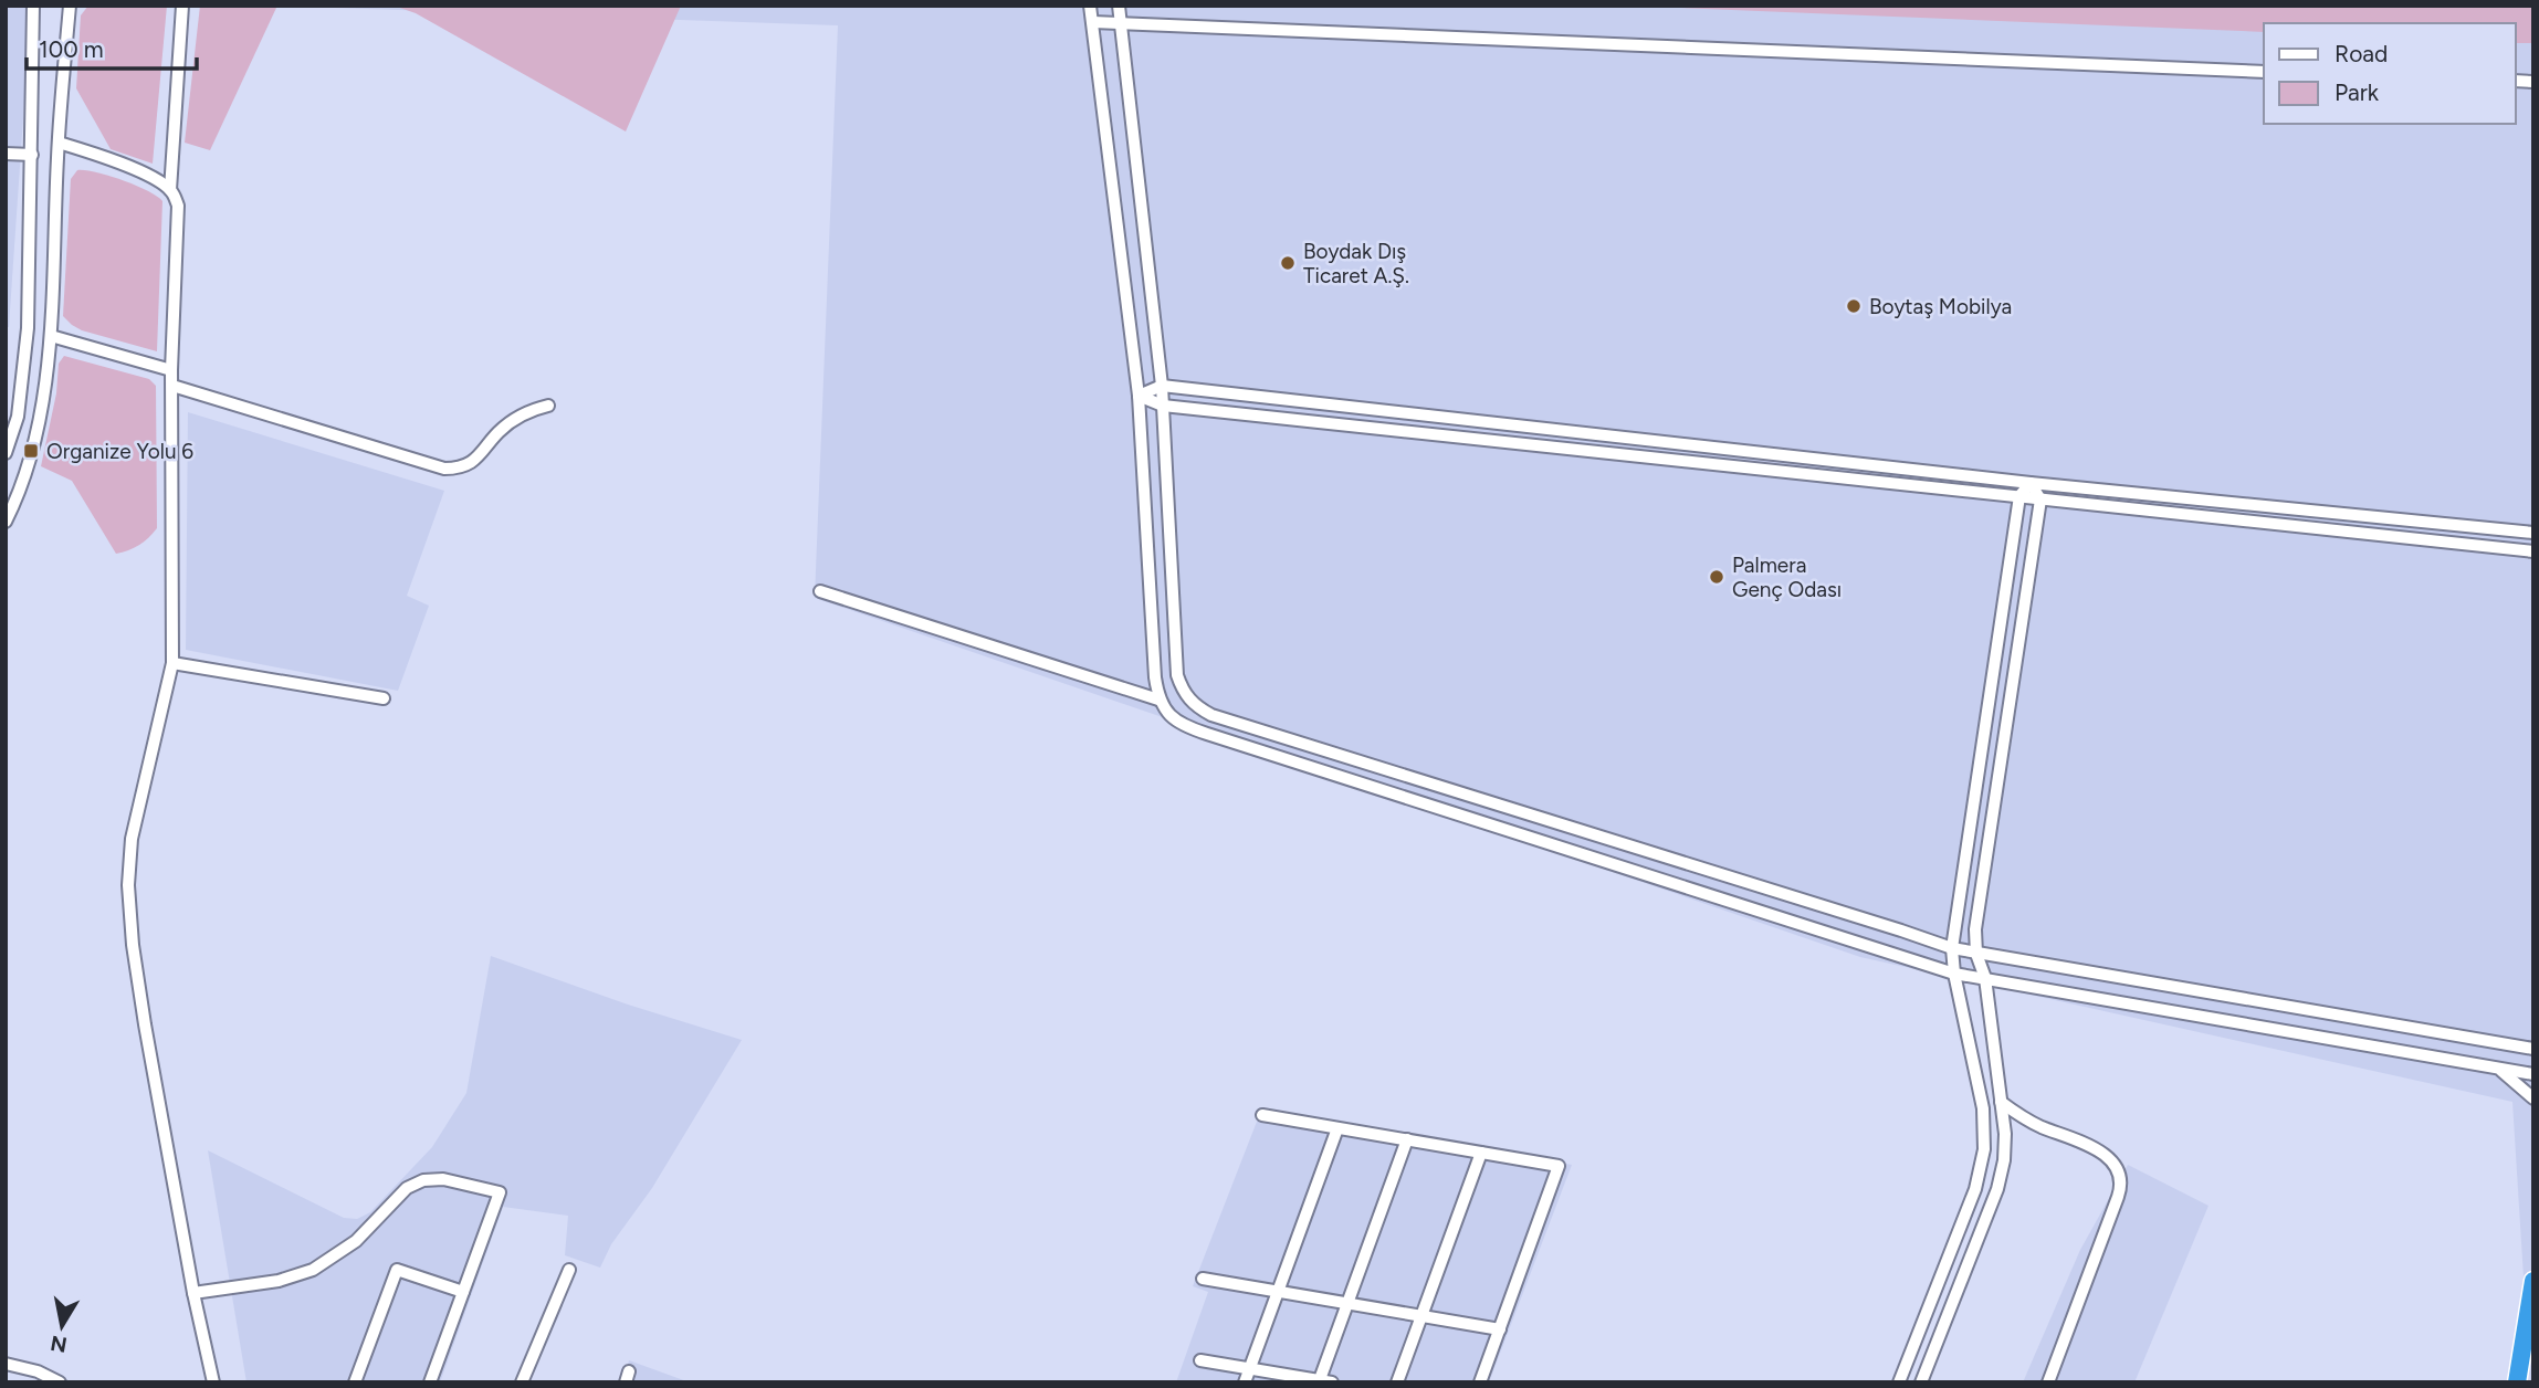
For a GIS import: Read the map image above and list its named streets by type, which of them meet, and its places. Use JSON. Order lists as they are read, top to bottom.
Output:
{
  "places": {
    "other": ["Boydak Dış Ticaret A.Ş.", "Boytaş Mobilya", "Palmera Genç Odası"],
    "transit": ["Organize Yolu 6"]
  },
  "legend": ["Road", "Park"],
  "scale_bar": "100 m",
  "north": "bottom"
}
